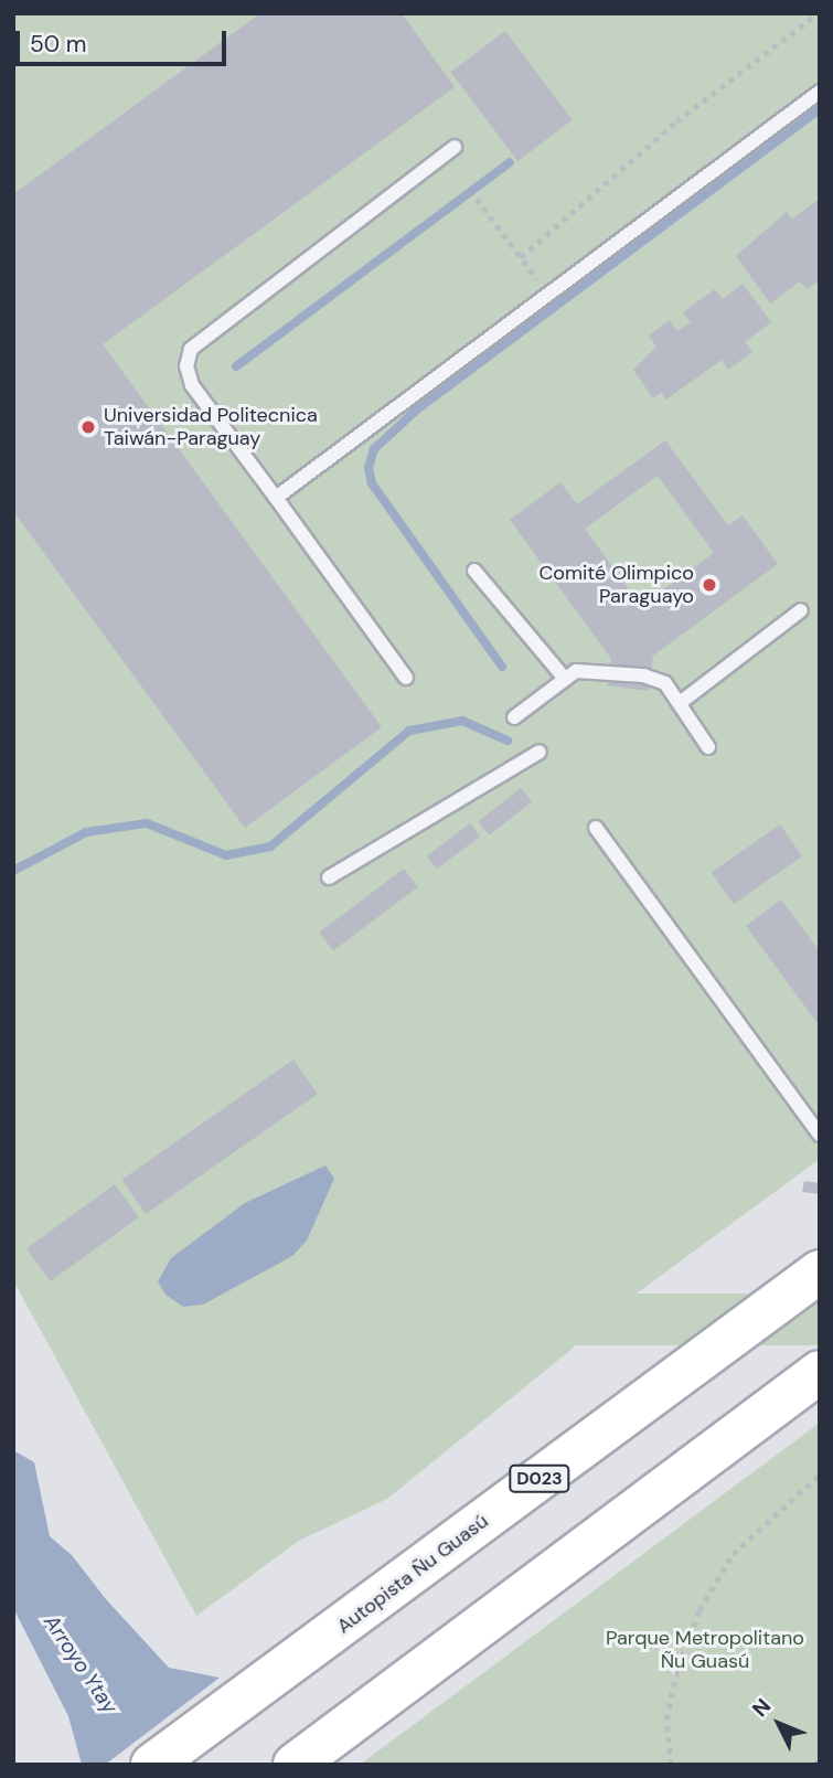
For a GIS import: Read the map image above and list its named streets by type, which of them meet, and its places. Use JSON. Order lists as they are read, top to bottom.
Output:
{
  "streets": {
    "highway": ["D023", "Autopista Ñu Guasú"]
  },
  "water": ["Arroyo Ytay"],
  "parks": ["Parque Metropolitano Ñu Guasú"],
  "places": ["Universidad Politecnica Taiwán-Paraguay", "Comité Olimpico Paraguayo"],
  "scale_bar": "50 m",
  "north": "top left"
}
